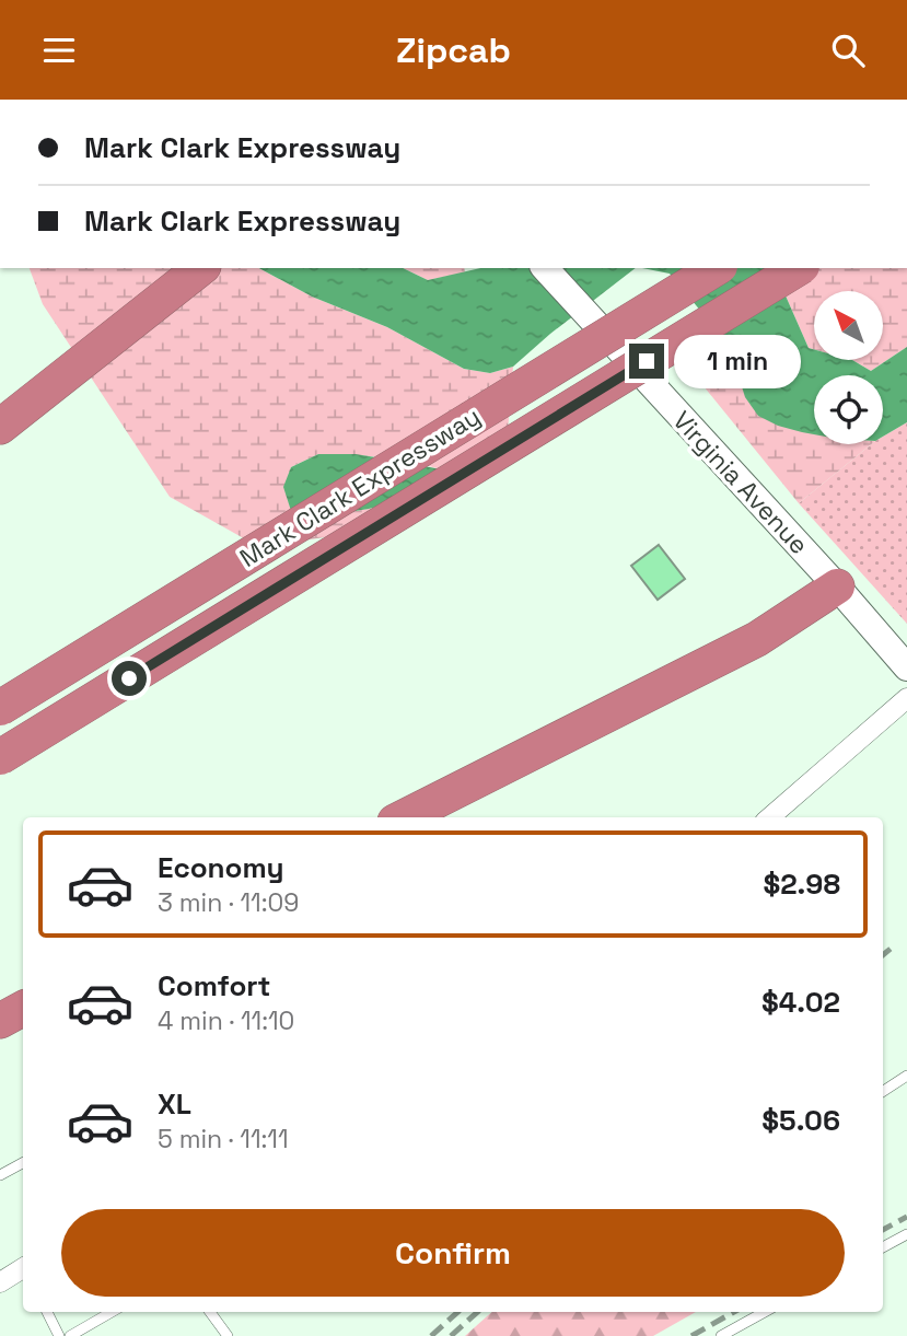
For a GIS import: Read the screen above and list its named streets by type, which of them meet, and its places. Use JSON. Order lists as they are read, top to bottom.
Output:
{
  "streets": {
    "highway": ["Mark Clark Expressway"],
    "main road": ["Virginia Avenue"]
  },
  "north": "top left",
  "page": {
    "header": "Zipcab",
    "banner": ["Mark Clark Expressway", "Mark Clark Expressway"],
    "bubble": "1 min",
    "list": [
      {
        "name": "Economy",
        "note": "3 min · 11:09",
        "value": "$2.98"
      },
      {
        "name": "Comfort",
        "note": "4 min · 11:10",
        "value": "$4.02"
      },
      {
        "name": "XL",
        "note": "5 min · 11:11",
        "value": "$5.06"
      }
    ],
    "buttons": "Confirm"
  }
}
